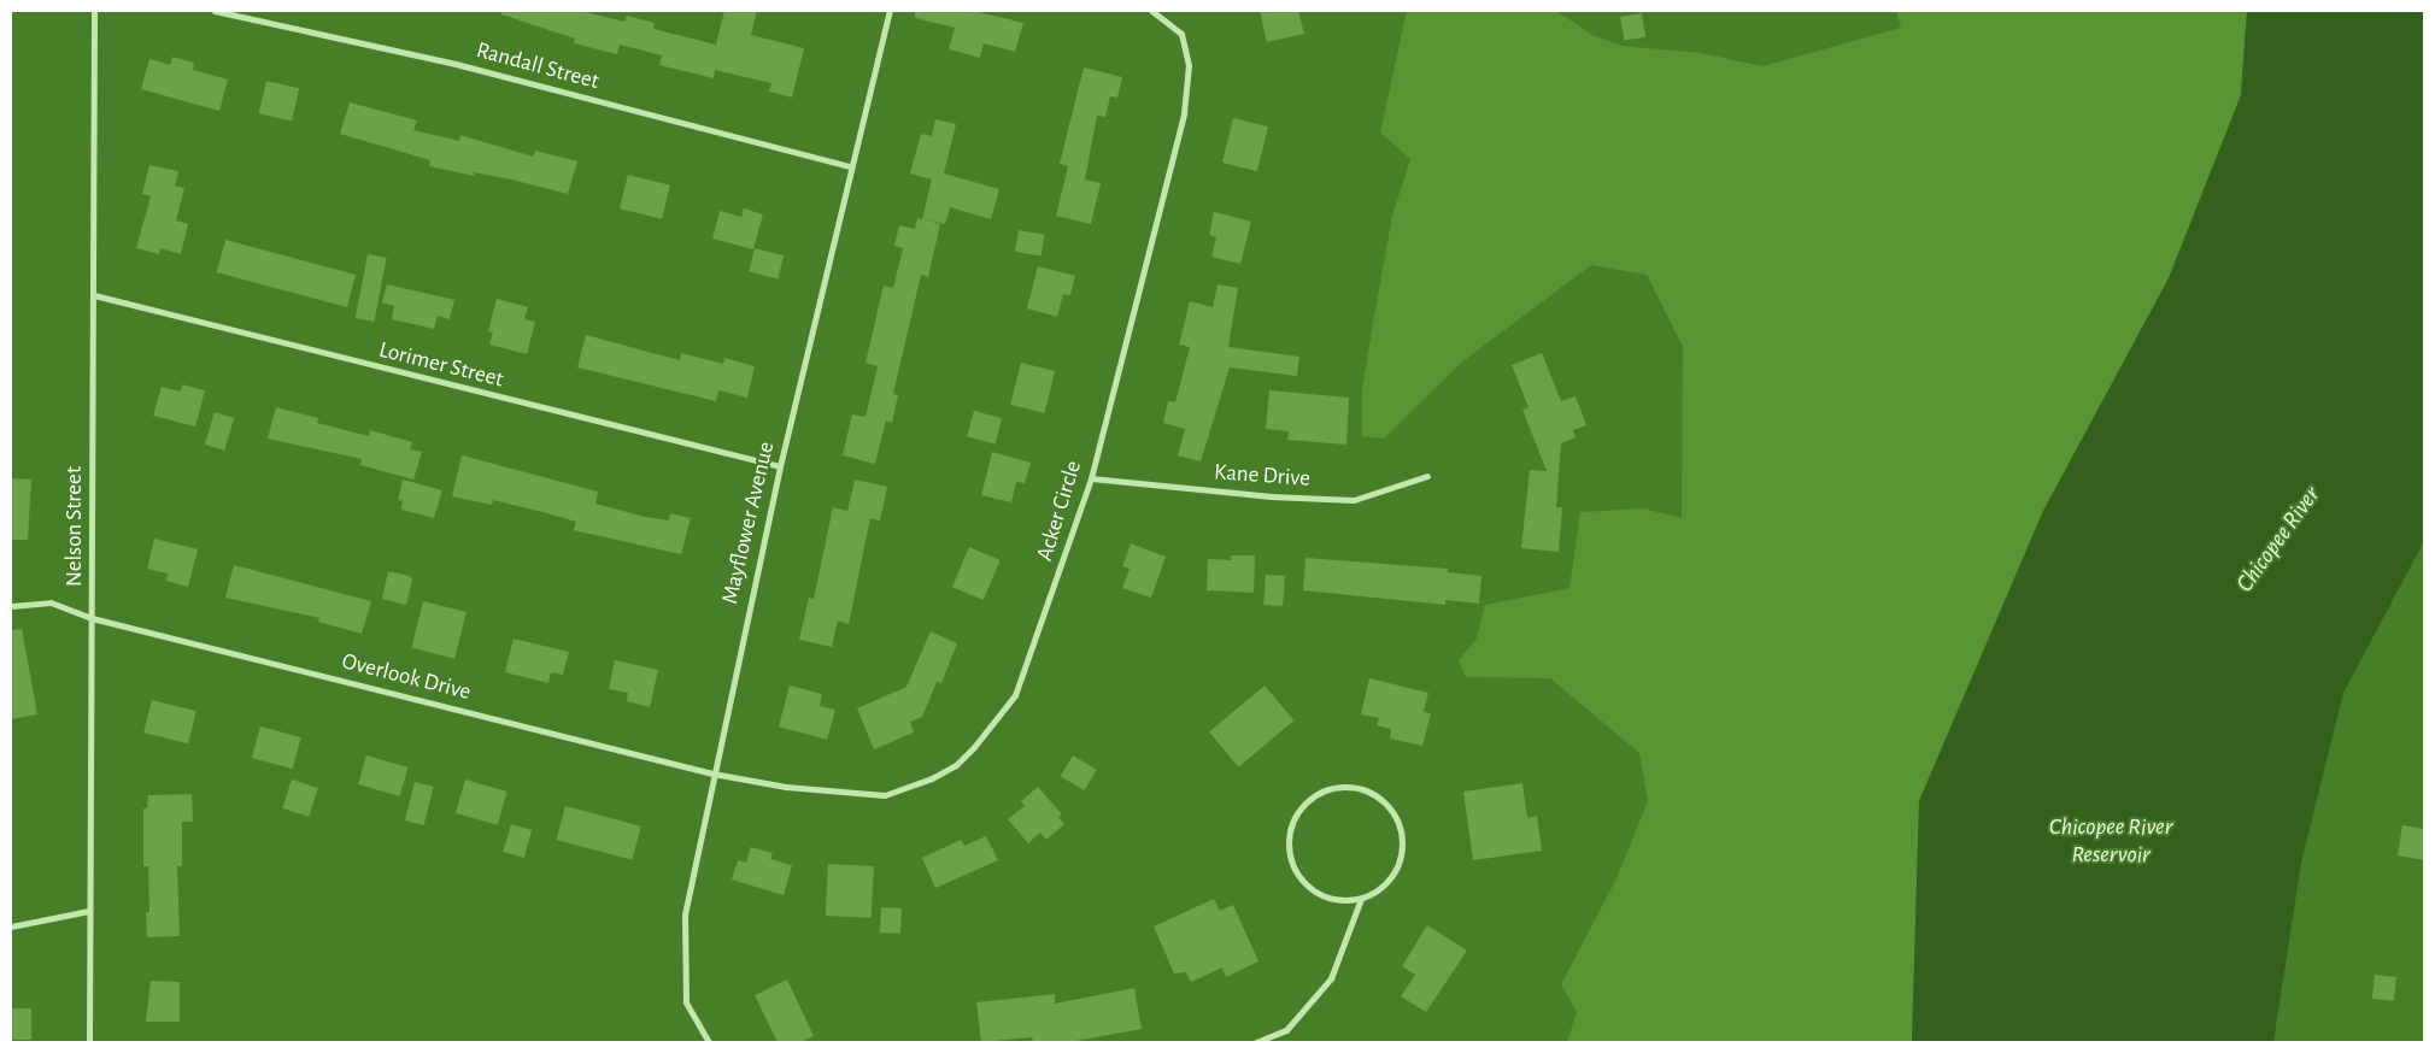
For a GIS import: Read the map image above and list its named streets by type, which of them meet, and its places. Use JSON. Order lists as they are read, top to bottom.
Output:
{
  "streets": {
    "street": [
      "Randall Street",
      "Lorimer Street",
      "Kane Drive",
      "Acker Circle",
      "Mayflower Avenue",
      "Nelson Street",
      "Overlook Drive"
    ]
  },
  "crossings": [
    ["Randall Street", "Mayflower Avenue"],
    ["Lorimer Street", "Mayflower Avenue"],
    ["Lorimer Street", "Nelson Street"],
    ["Kane Drive", "Acker Circle"],
    ["Acker Circle", "Mayflower Avenue"],
    ["Acker Circle", "Overlook Drive"],
    ["Mayflower Avenue", "Overlook Drive"],
    ["Nelson Street", "Overlook Drive"]
  ],
  "water": ["Chicopee River", "Chicopee River Reservoir"]
}
